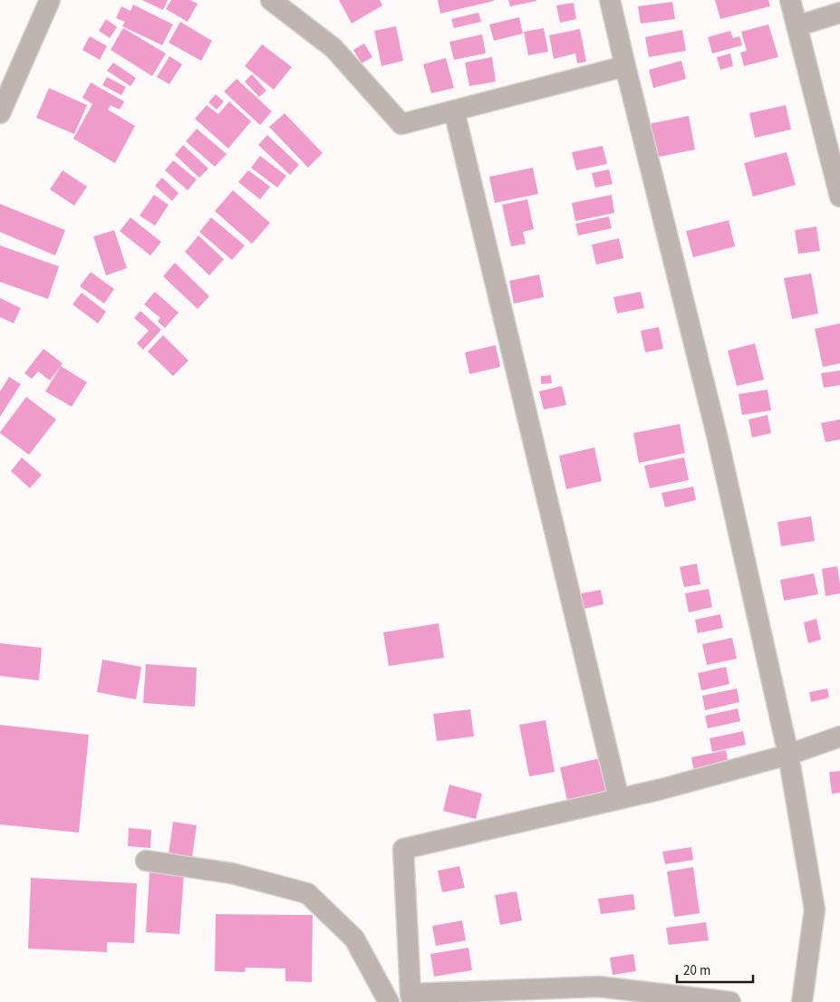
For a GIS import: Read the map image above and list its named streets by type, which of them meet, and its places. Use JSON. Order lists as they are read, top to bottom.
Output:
{
  "scale_bar": "20 m"
}
